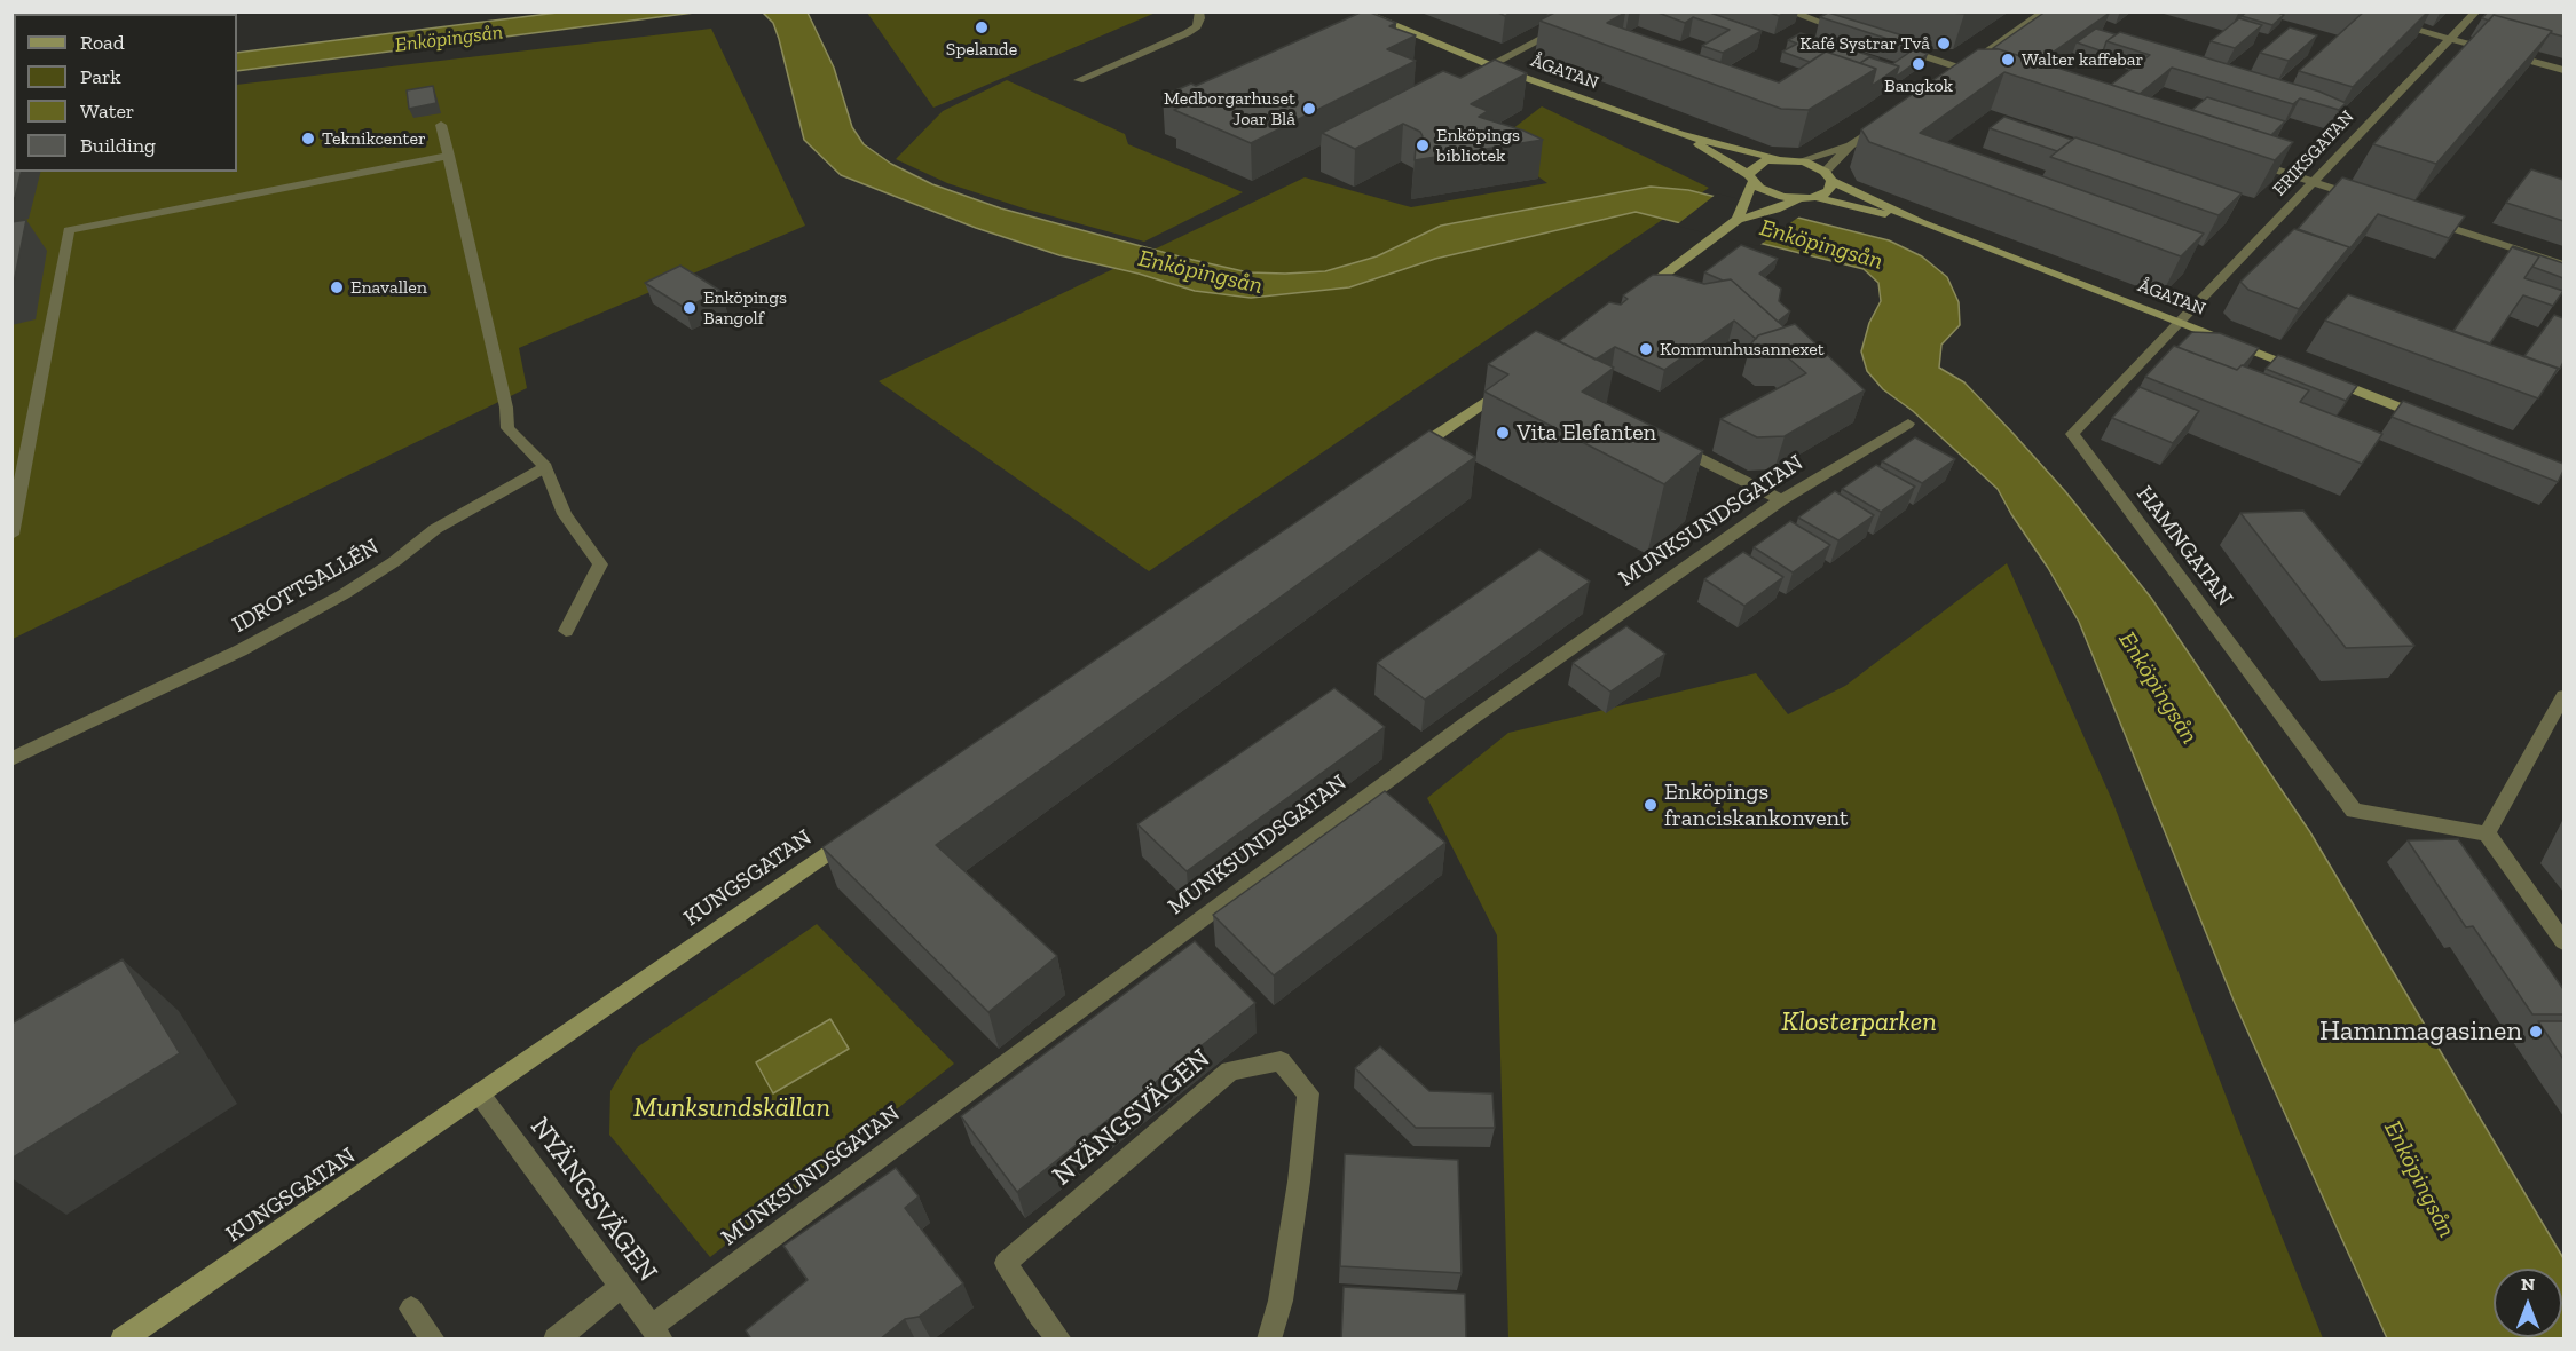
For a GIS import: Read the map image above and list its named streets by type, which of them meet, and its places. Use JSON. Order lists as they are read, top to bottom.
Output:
{
  "streets": {
    "street": [
      "ÅGATAN",
      "ERIKSGATAN",
      "MUNKSUNDSGATAN",
      "HAMNGATAN",
      "IDROTTSALLÉN",
      "KUNGSGATAN",
      "NYÄNGSVÄGEN"
    ]
  },
  "crossings": [
    ["ÅGATAN", "ERIKSGATAN"],
    ["ÅGATAN", "HAMNGATAN"],
    ["ERIKSGATAN", "HAMNGATAN"],
    ["MUNKSUNDSGATAN", "NYÄNGSVÄGEN"],
    ["KUNGSGATAN", "NYÄNGSVÄGEN"]
  ],
  "water": ["Enköpingsån"],
  "parks": ["Klosterparken", "Munksundskällan"],
  "places": [
    "Spelande",
    "Kafé Systrar Två",
    "Walter kaffebar",
    "Bangkok",
    "Medborgarhuset Joar Blå",
    "Teknikcenter",
    "Enköpings bibliotek",
    "Enavallen",
    "Enköpings Bangolf",
    "Kommunhusannexet",
    "Vita Elefanten",
    "Enköpings franciskankonvent",
    "Hamnmagasinen"
  ],
  "legend": [
    "Road",
    "Park",
    "Water",
    "Building"
  ],
  "north": "top"
}
